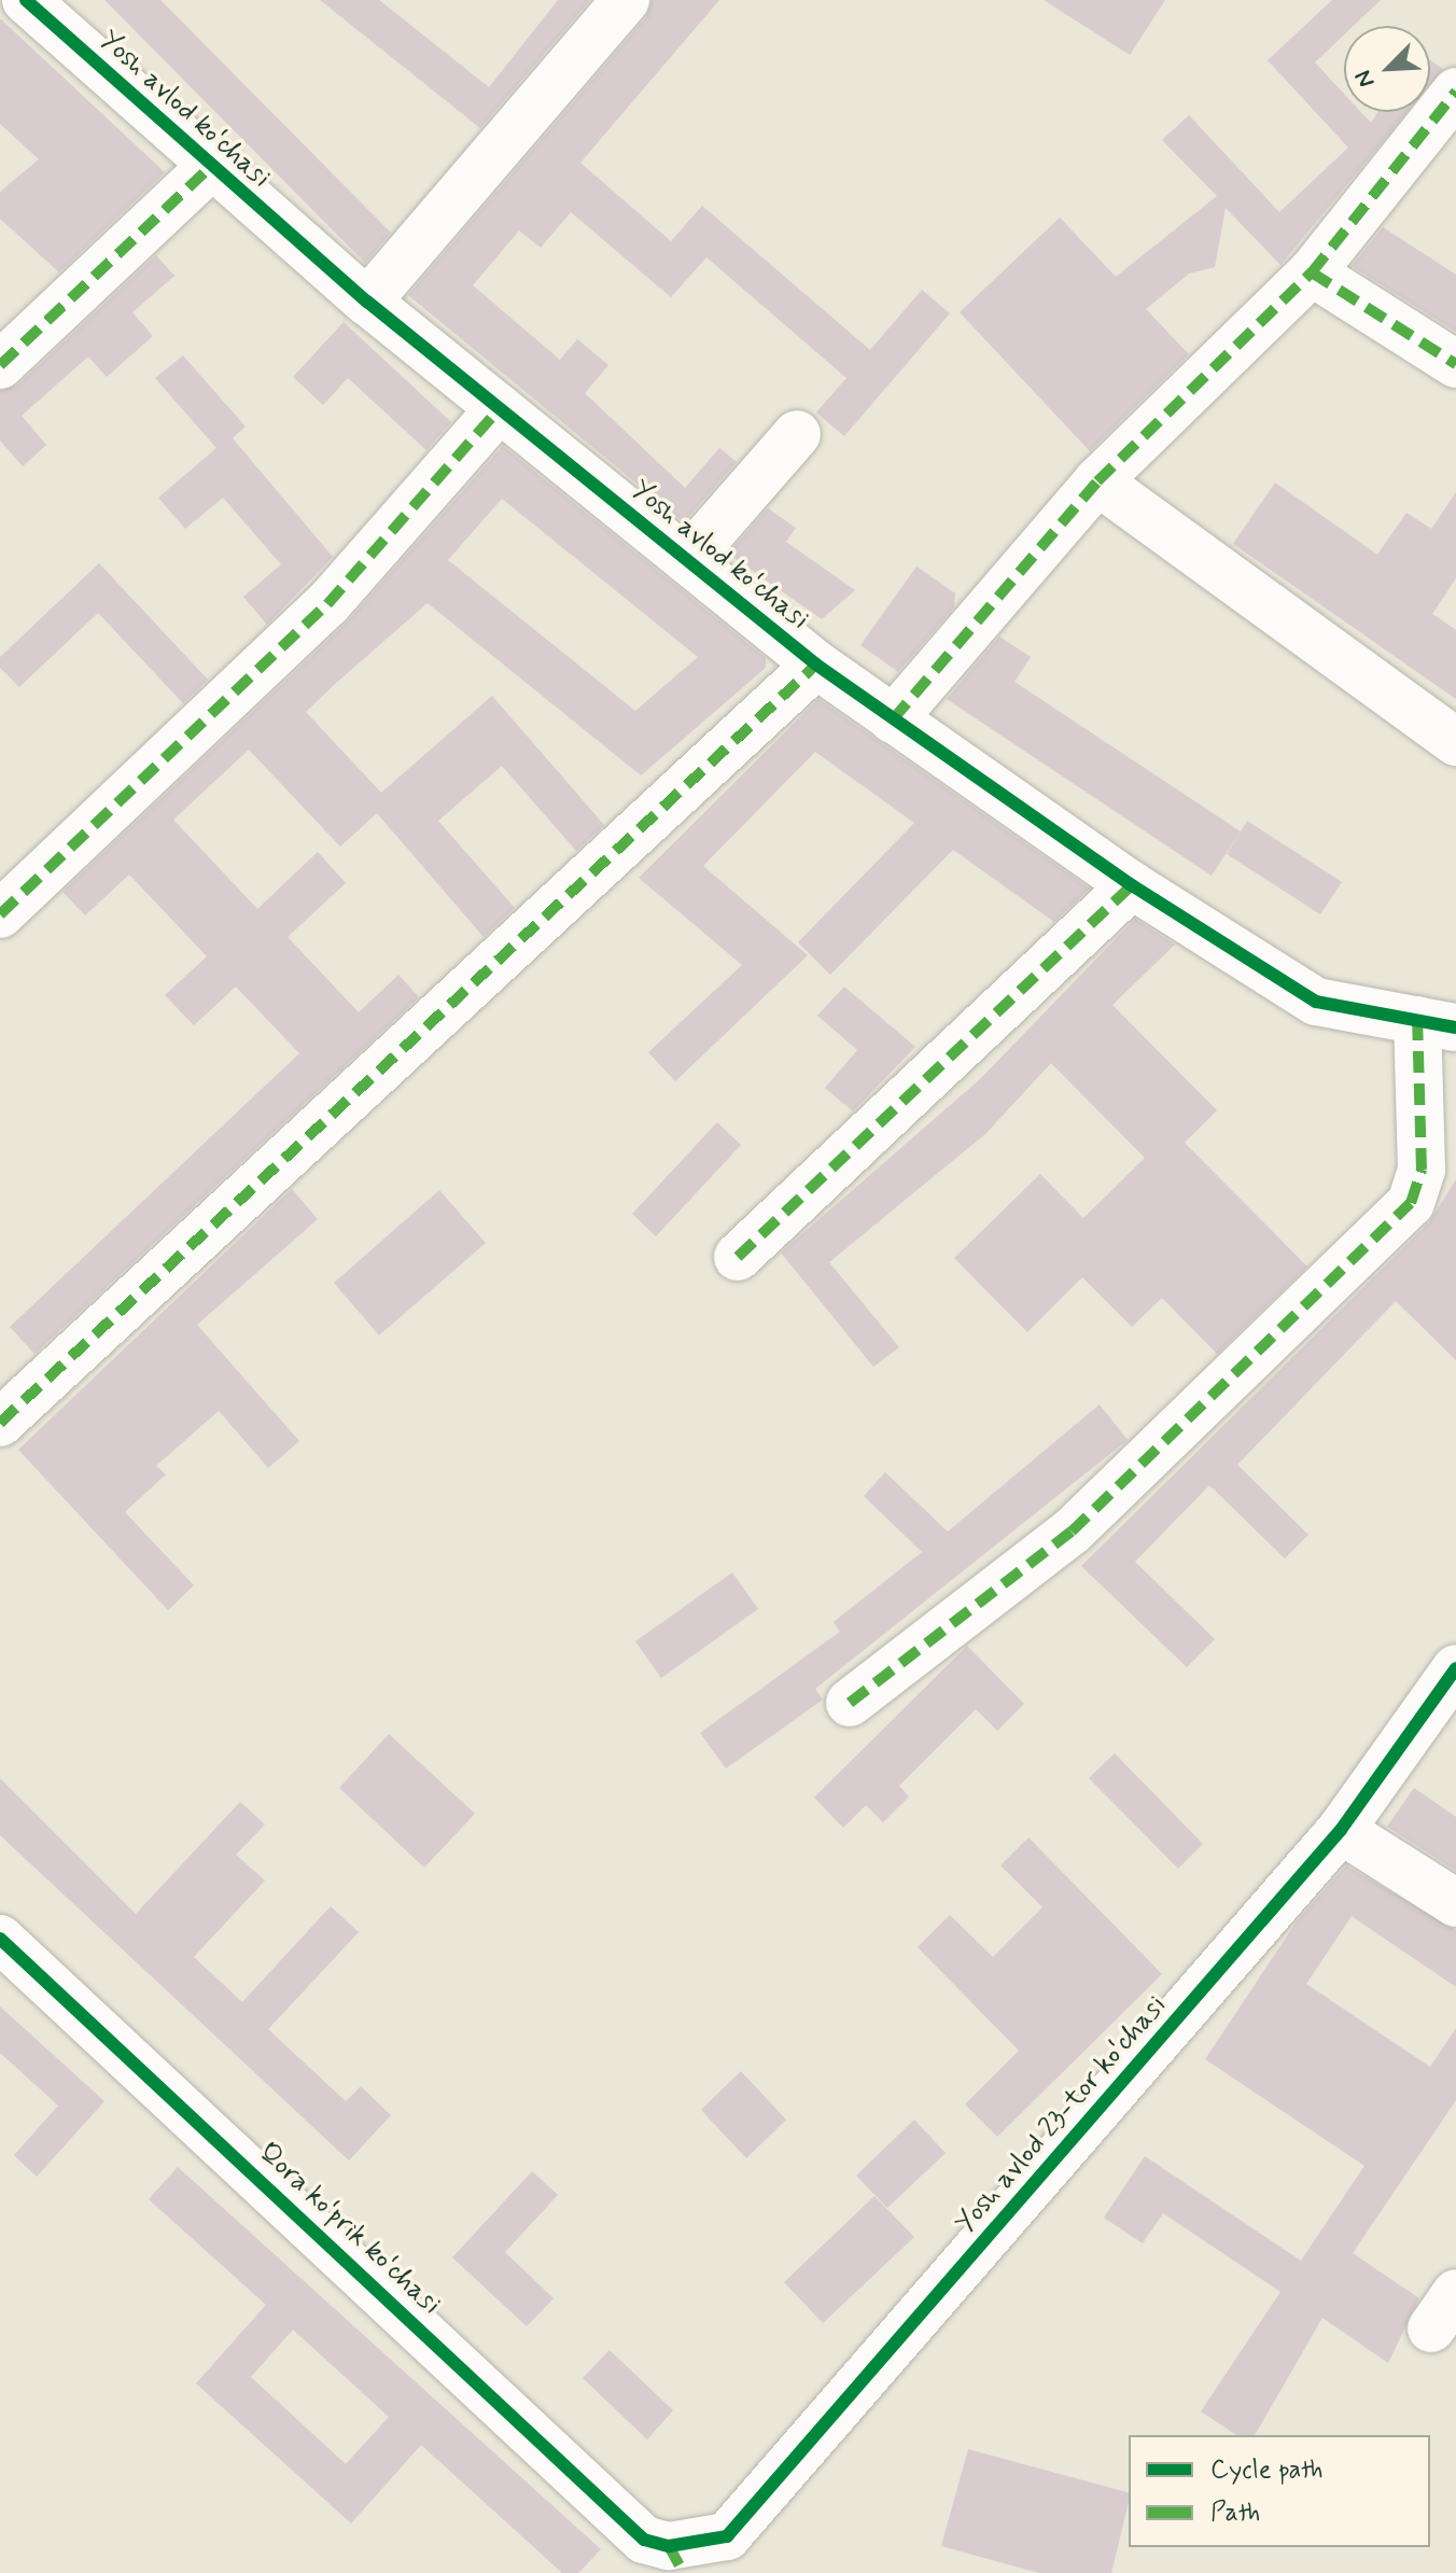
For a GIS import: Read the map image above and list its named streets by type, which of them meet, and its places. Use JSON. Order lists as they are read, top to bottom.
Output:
{
  "streets": {
    "street": ["Yosh avlod koʻchasi", "Yosh avlod 23-tor koʻchasi", "Qora koʻprik koʻchasi"]
  },
  "crossings": [
    ["Yosh avlod 23-tor koʻchasi", "Qora koʻprik koʻchasi"]
  ],
  "legend": ["Cycle path", "Path"],
  "north": "bottom left"
}
